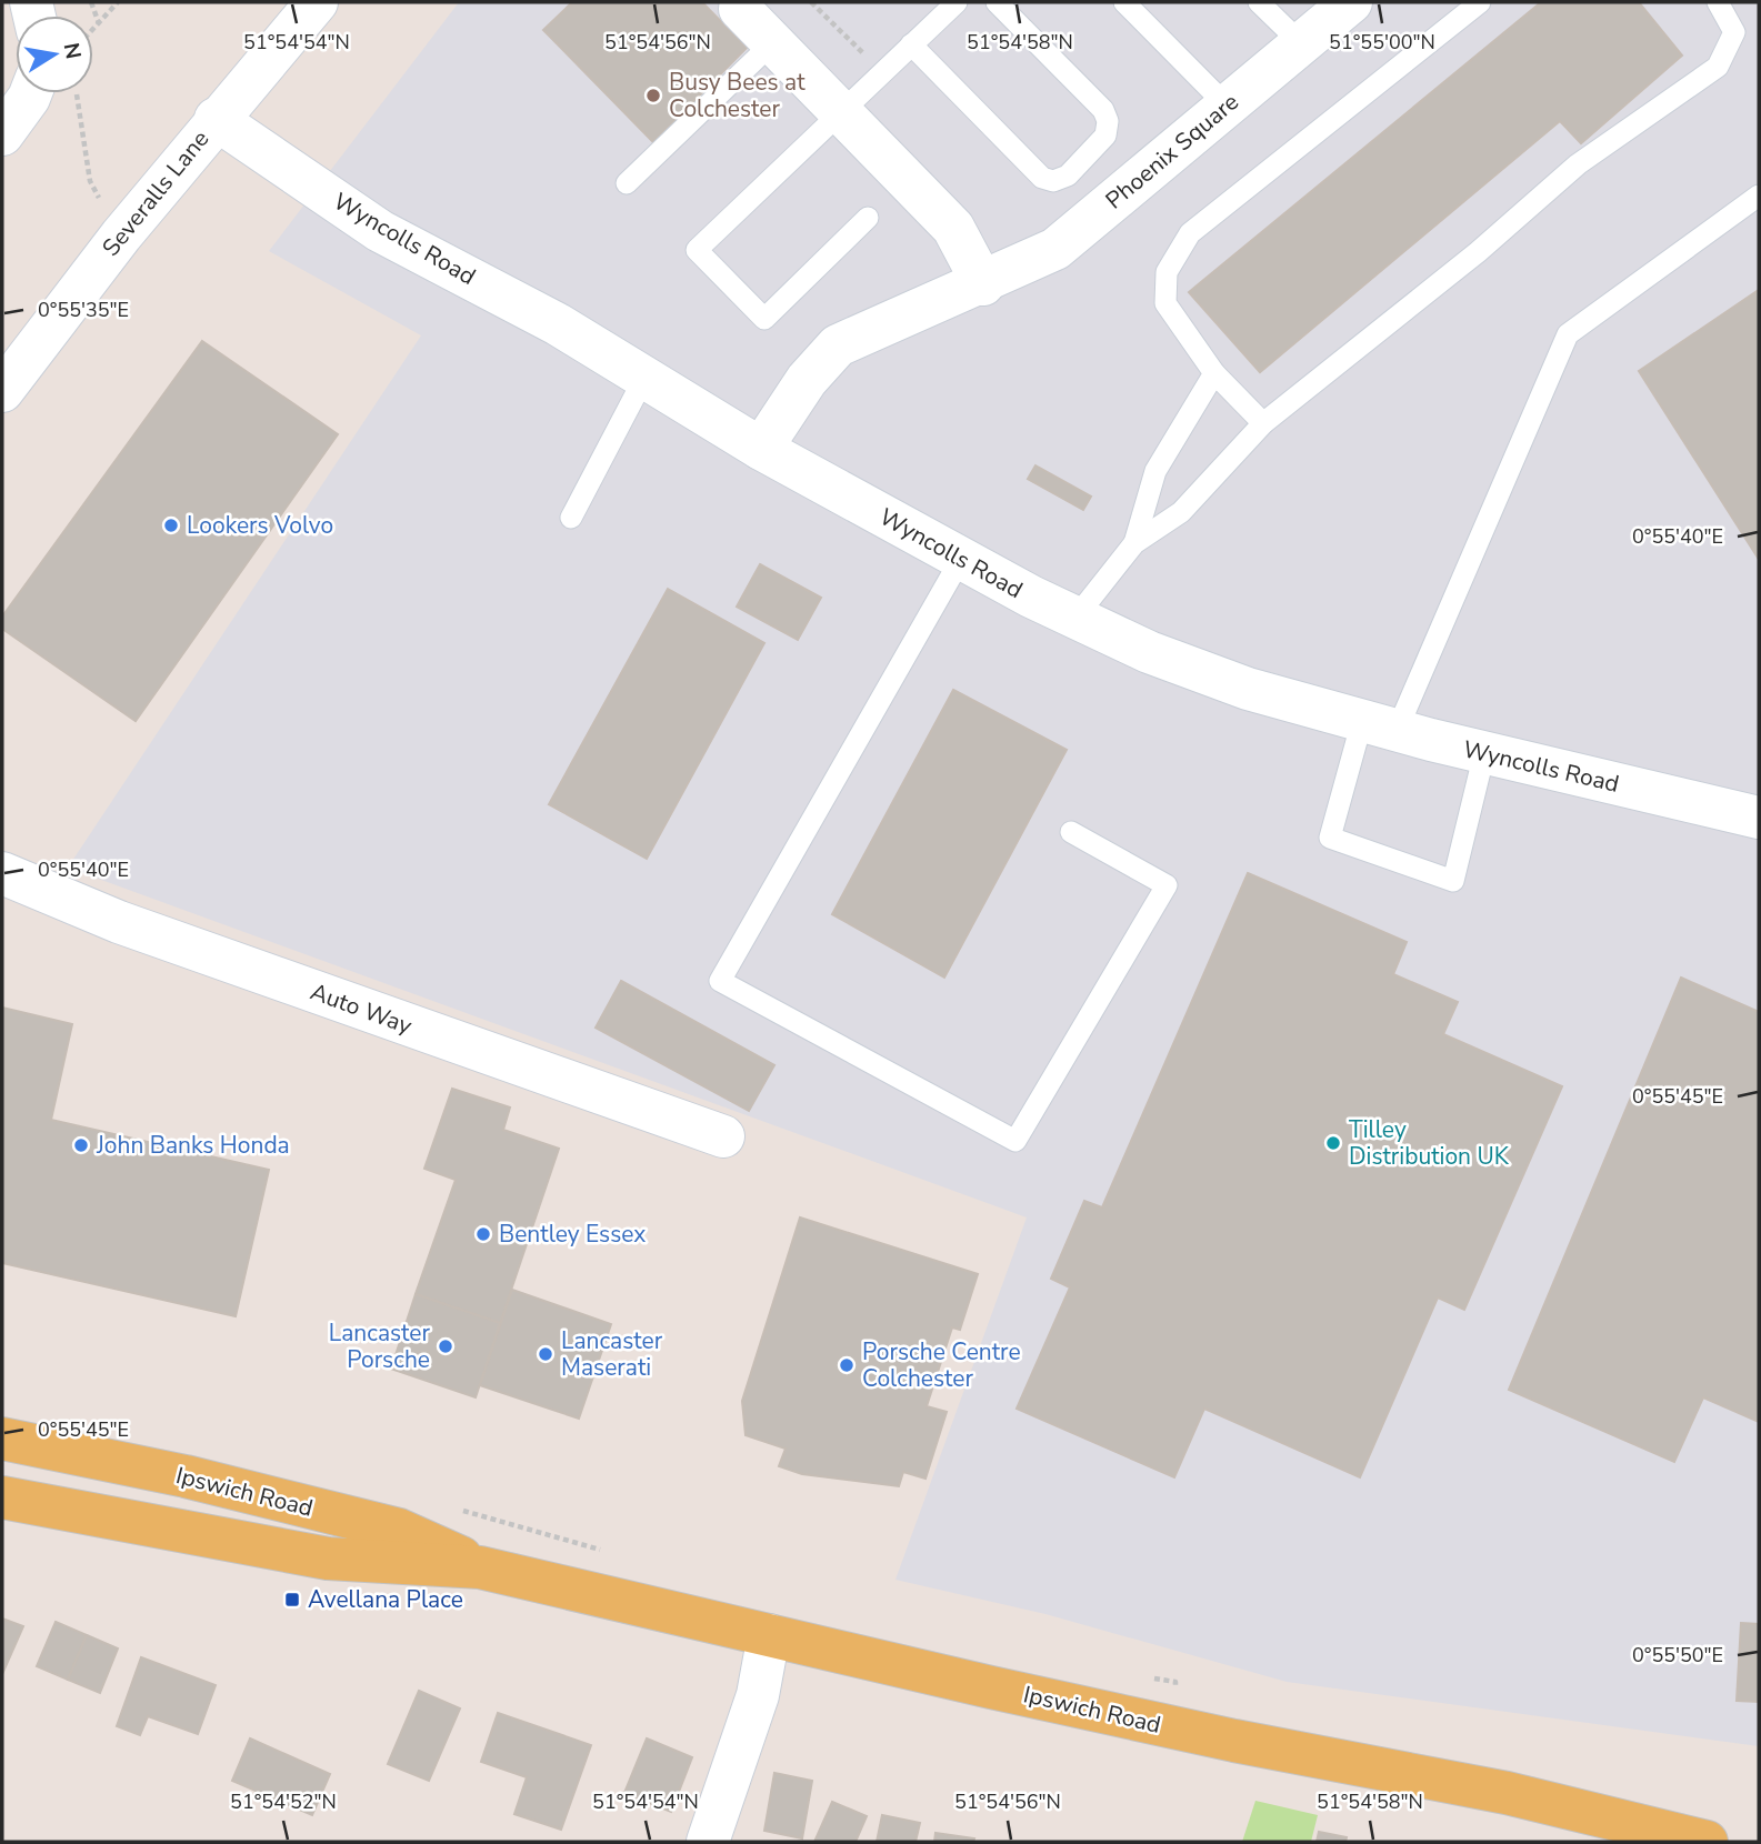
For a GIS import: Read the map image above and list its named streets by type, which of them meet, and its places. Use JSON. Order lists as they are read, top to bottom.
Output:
{
  "streets": {
    "main road": ["Ipswich Road"],
    "street": [
      "Phoenix Square",
      "Severalls Lane",
      "Wyncolls Road",
      "Auto Way"
    ]
  },
  "crossings": [
    ["Phoenix Square", "Wyncolls Road"],
    ["Severalls Lane", "Wyncolls Road"]
  ],
  "places": {
    "other": [
      "Busy Bees at Colchester",
      "Lookers Volvo",
      "Tilley Distribution UK",
      "John Banks Honda",
      "Bentley Essex",
      "Lancaster Porsche",
      "Lancaster Maserati",
      "Porsche Centre Colchester"
    ],
    "transit": ["Avellana Place"]
  },
  "north": "right",
  "coordinates": [
    "51°54'54\"N",
    "51°54'56\"N",
    "51°54'58\"N",
    "51°55'00\"N",
    "0°55'35\"E",
    "0°55'40\"E",
    "0°55'45\"E",
    "0°55'50\"E",
    "51°54'52\"N"
  ]
}
